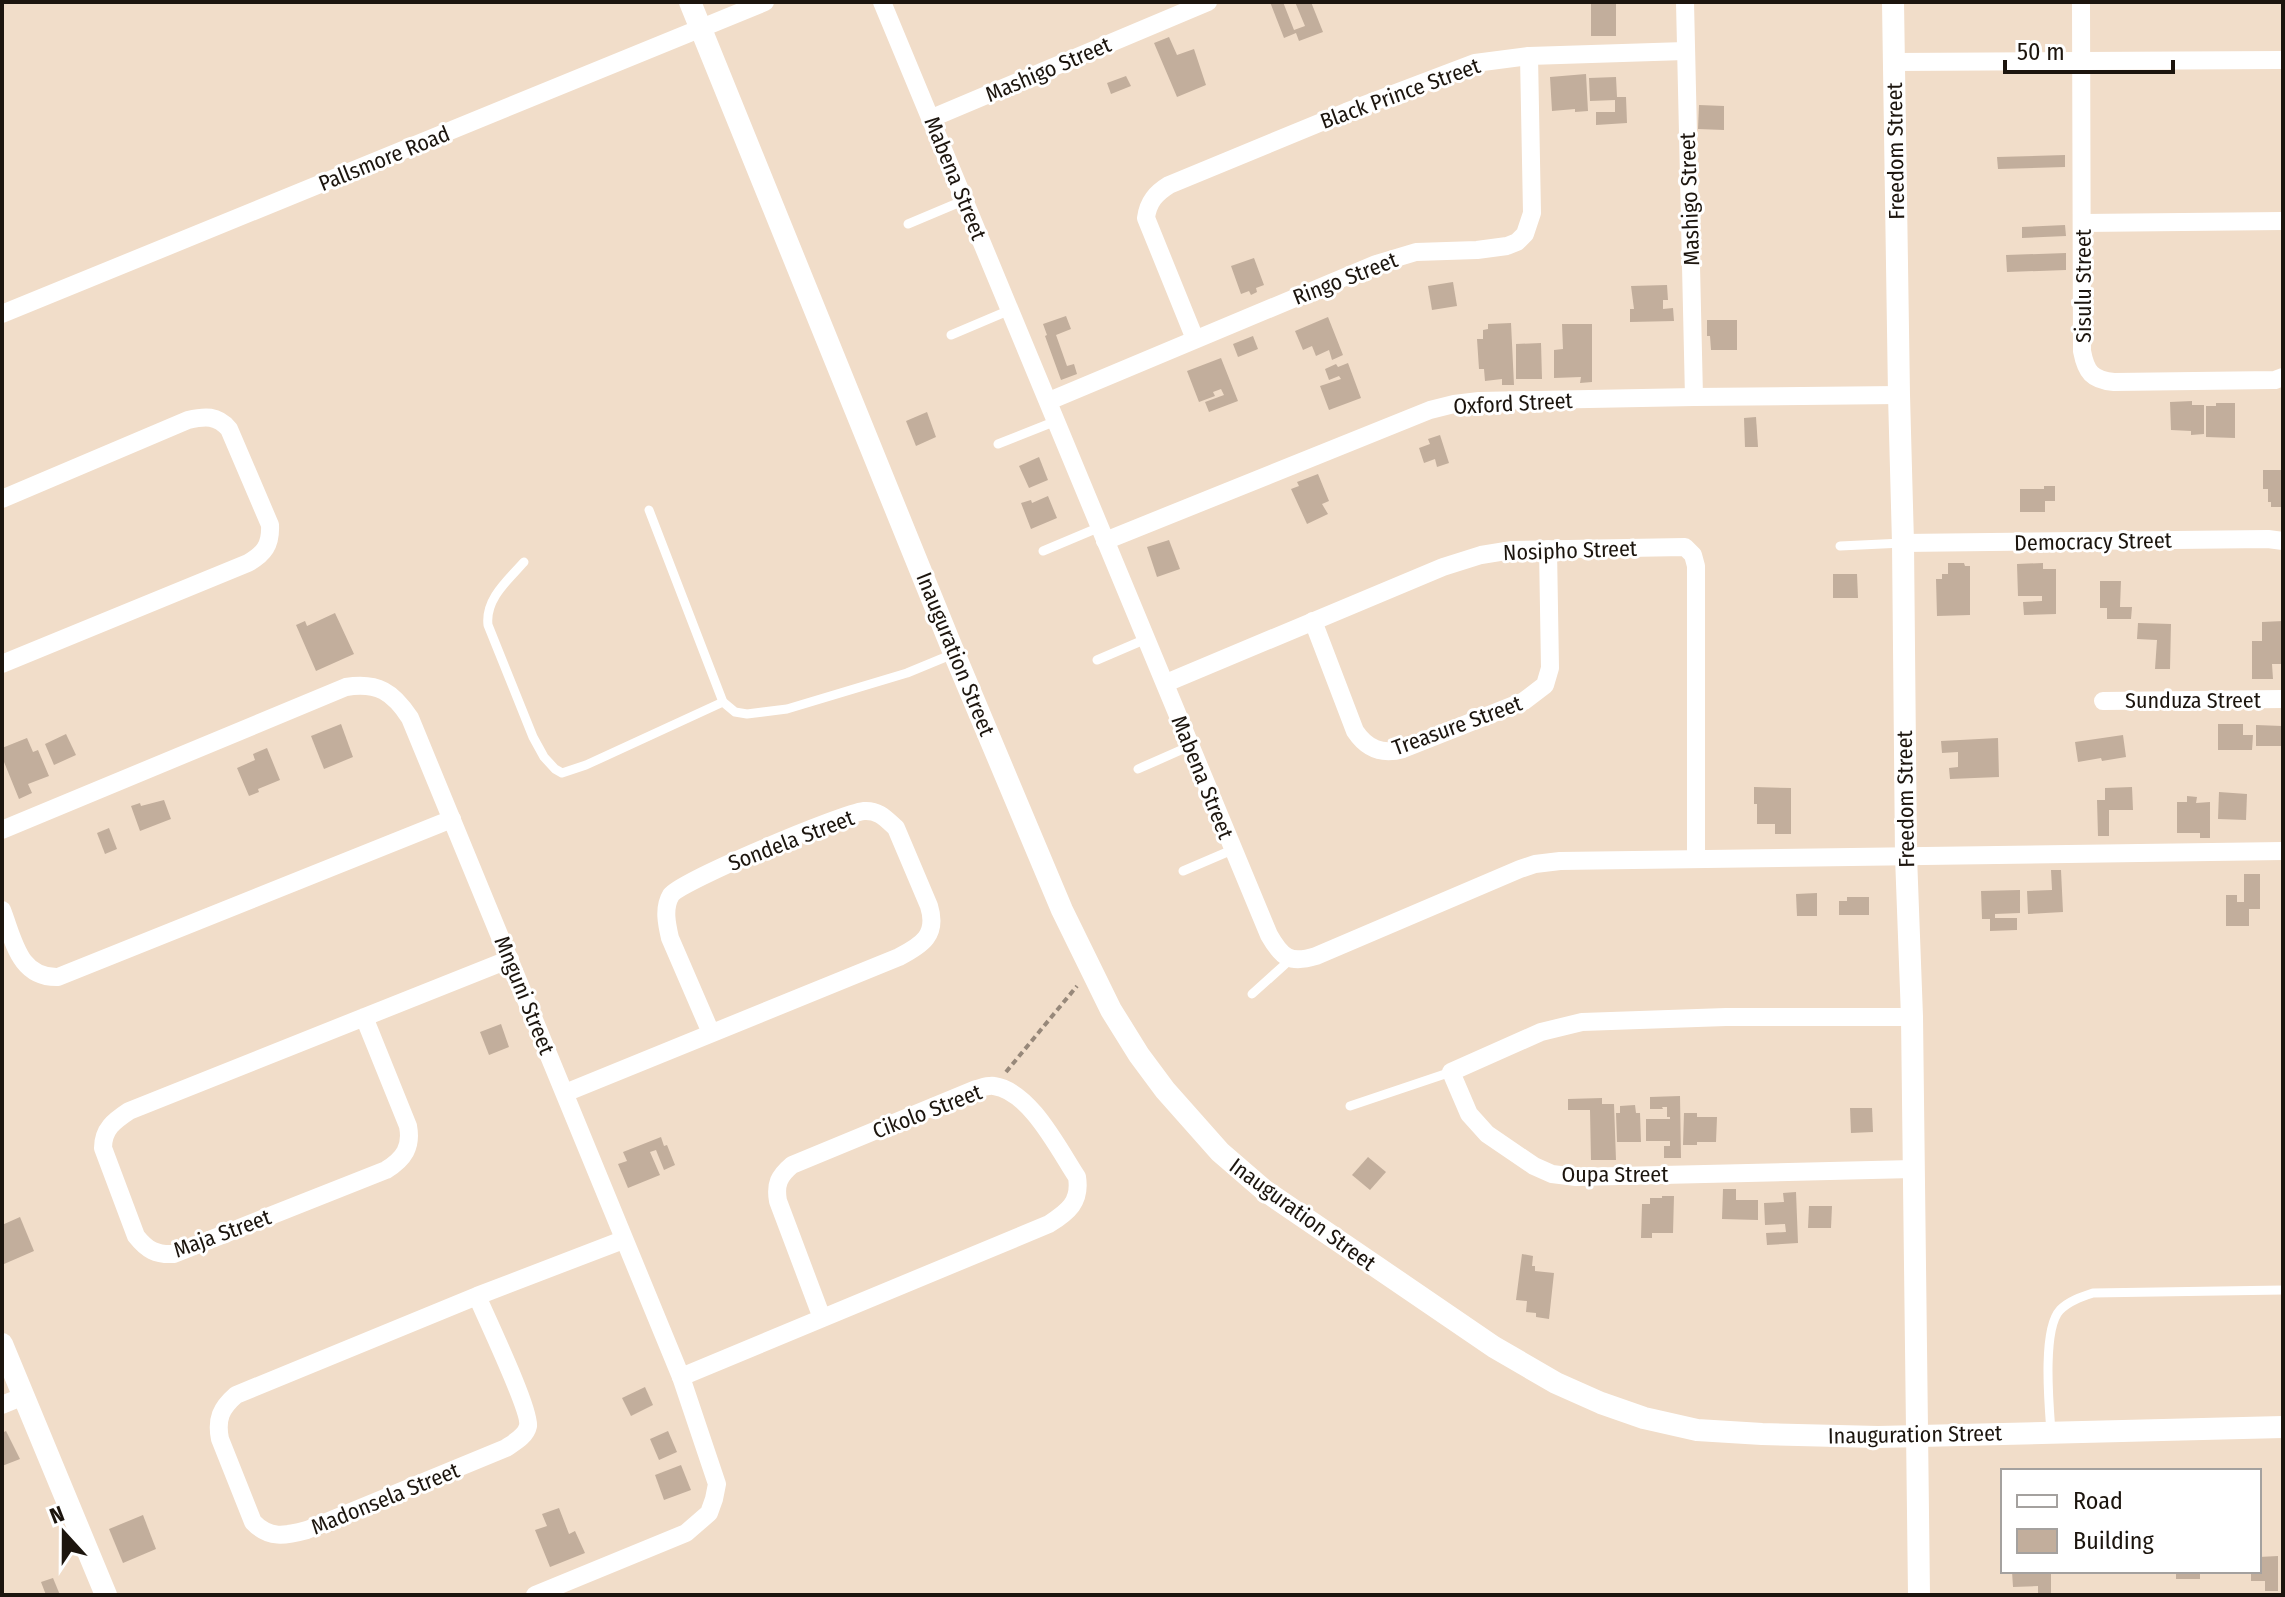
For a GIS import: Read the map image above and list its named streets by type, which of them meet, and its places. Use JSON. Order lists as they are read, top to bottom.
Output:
{
  "streets": {
    "street": [
      "Mashigo Street",
      "Black Prince Street",
      "Freedom Street",
      "Pallsmore Road",
      "Mabena Street",
      "Ringo Street",
      "Sisulu Street",
      "Oxford Street",
      "Democracy Street",
      "Nosipho Street",
      "Inauguration Street",
      "Sunduza Street",
      "Treasure Street",
      "Sondela Street",
      "Mnguni Street",
      "Cikolo Street",
      "Oupa Street",
      "Maja Street",
      "Madonsela Street"
    ]
  },
  "crossings": [
    ["Mashigo Street", "Black Prince Street"],
    ["Mashigo Street", "Mabena Street"],
    ["Mashigo Street", "Oxford Street"],
    ["Black Prince Street", "Ringo Street"],
    ["Freedom Street", "Oxford Street"],
    ["Freedom Street", "Democracy Street"],
    ["Freedom Street", "Inauguration Street"],
    ["Freedom Street", "Oupa Street"],
    ["Pallsmore Road", "Inauguration Street"],
    ["Mabena Street", "Ringo Street"],
    ["Mabena Street", "Oxford Street"],
    ["Mabena Street", "Nosipho Street"],
    ["Nosipho Street", "Treasure Street"],
    ["Sondela Street", "Mnguni Street"],
    ["Mnguni Street", "Cikolo Street"],
    ["Mnguni Street", "Maja Street"],
    ["Mnguni Street", "Madonsela Street"]
  ],
  "legend": ["Road", "Building"],
  "scale_bar": "50 m",
  "north": "top"
}
